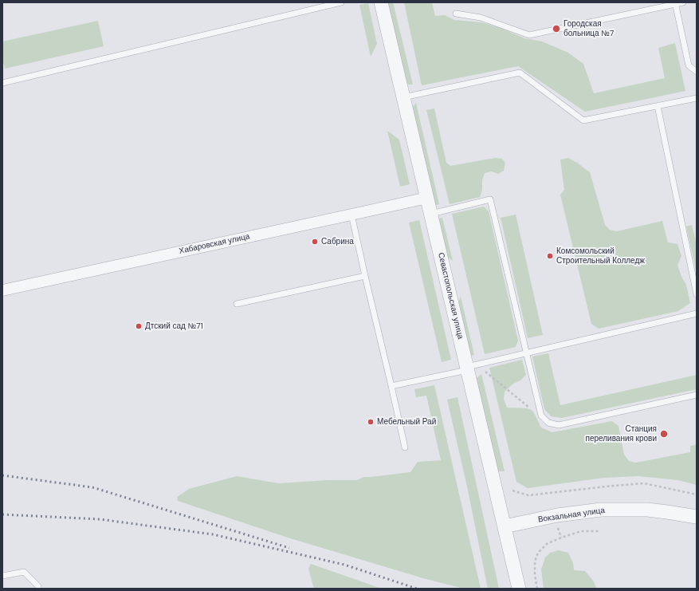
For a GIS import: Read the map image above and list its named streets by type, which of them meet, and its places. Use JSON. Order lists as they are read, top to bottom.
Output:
{
  "streets": {
    "street": ["Хабаровская улица", "Севастопольская улица", "Вокзальная улица"]
  },
  "crossings": [
    ["Хабаровская улица", "Севастопольская улица"],
    ["Севастопольская улица", "Вокзальная улица"]
  ],
  "places": [
    "Городская больница №7",
    "Сабрина",
    "Комсомольский Строительный Колледж",
    "Дтский сад №71",
    "Мебельный Рай",
    "Станция переливания крови"
  ]
}
